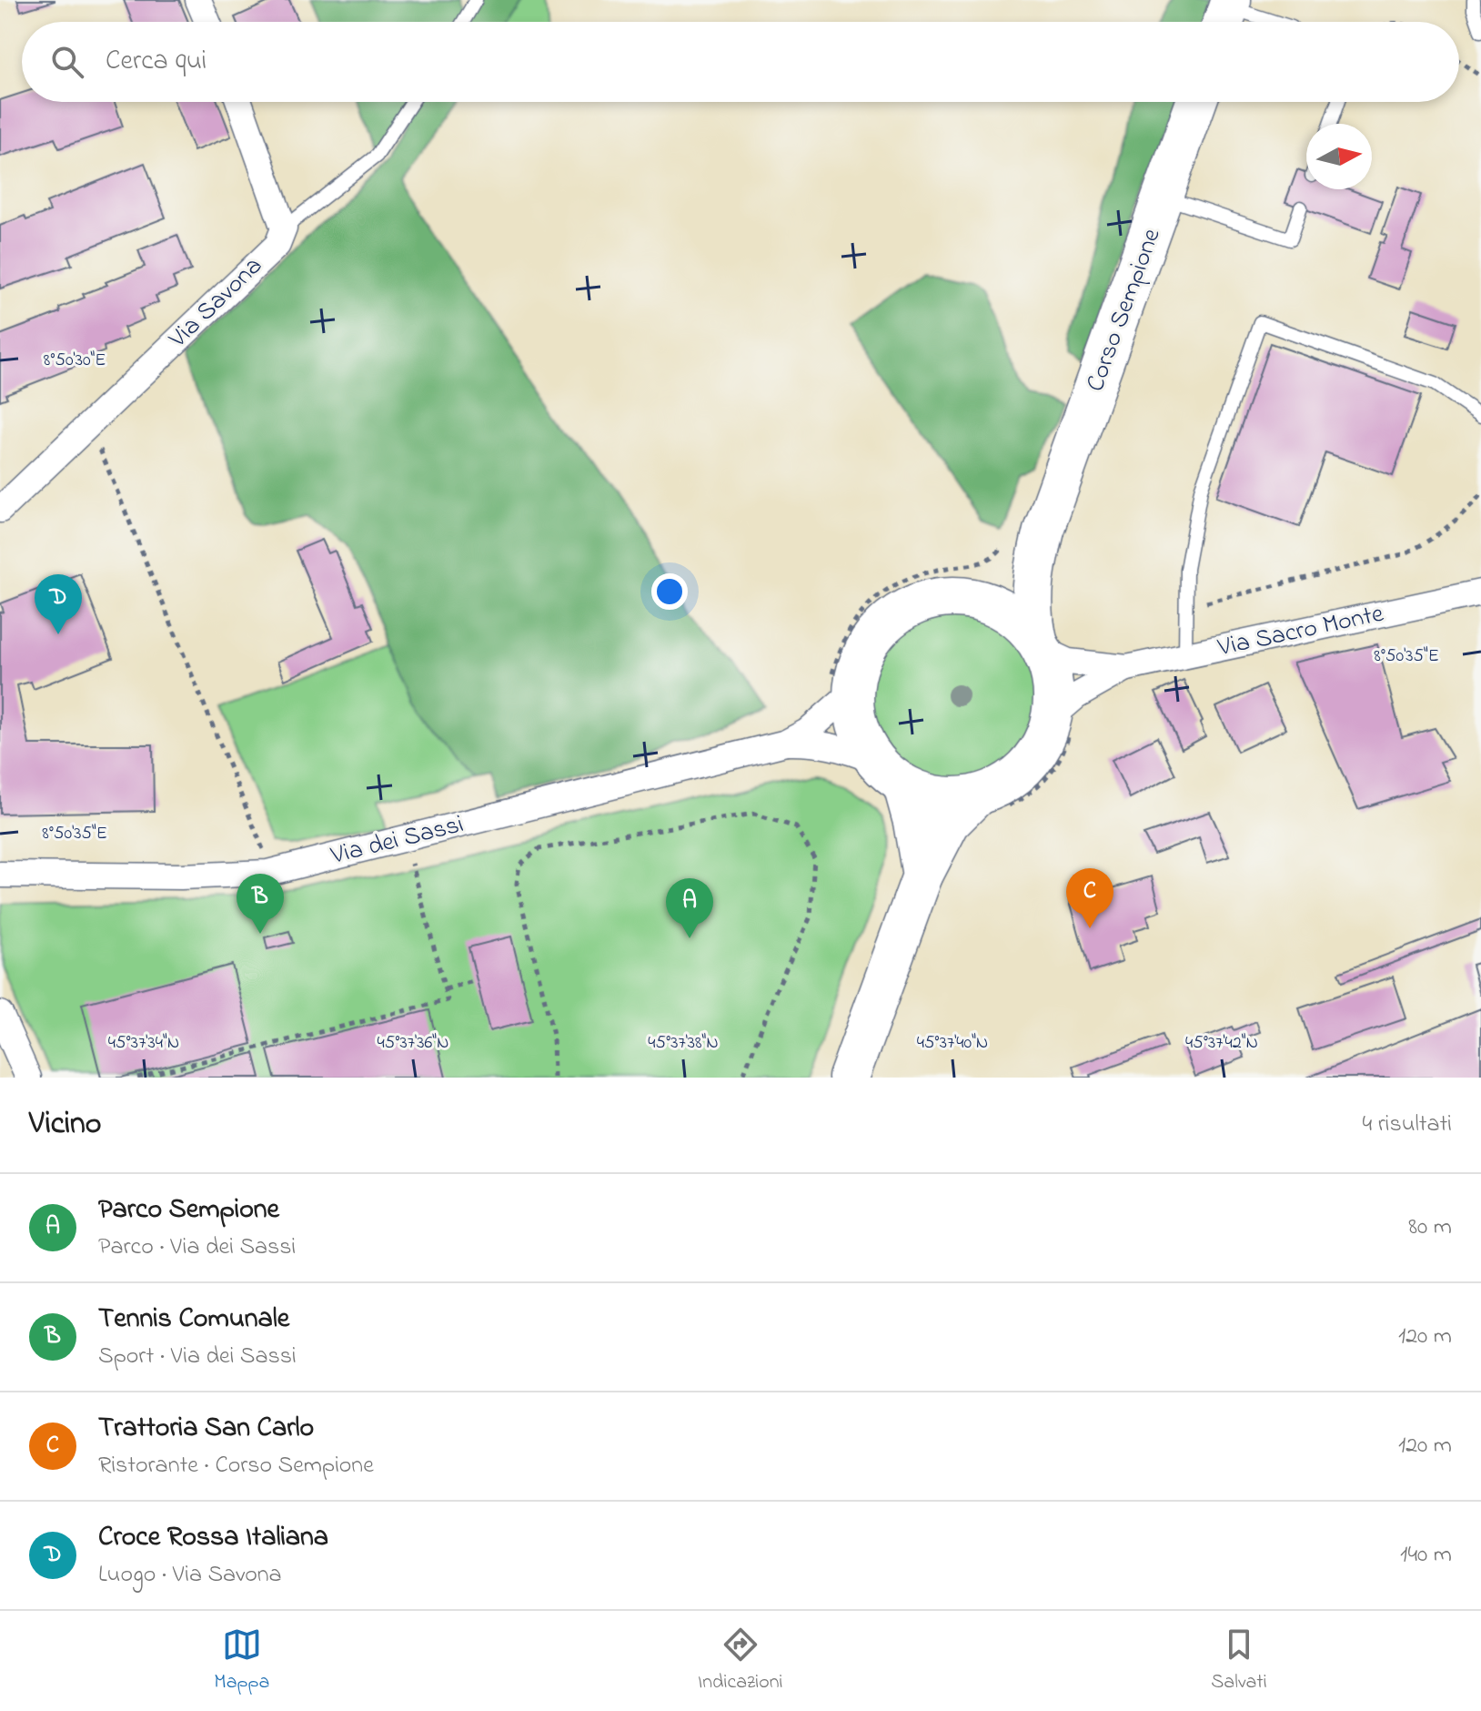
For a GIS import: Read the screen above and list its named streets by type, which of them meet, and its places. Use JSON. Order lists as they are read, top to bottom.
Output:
{
  "streets": {
    "main road": ["Corso Sempione"],
    "street": ["Via Savona", "Via Sacro Monte", "Via dei Sassi"]
  },
  "crossings": [
    ["Via Sacro Monte", "Via dei Sassi"]
  ],
  "north": "right",
  "page": {
    "search": "Cerca qui",
    "pins": [
      "D",
      "C",
      "B",
      "A"
    ],
    "heading": ["Vicino", "4 risultati"],
    "list": [
      {
        "mark": "A",
        "name": "Parco Sempione",
        "note": "Parco · Via dei Sassi",
        "value": "80 m"
      },
      {
        "mark": "B",
        "name": "Tennis Comunale",
        "note": "Sport · Via dei Sassi",
        "value": "120 m"
      },
      {
        "mark": "C",
        "name": "Trattoria San Carlo",
        "note": "Ristorante · Corso Sempione",
        "value": "120 m"
      },
      {
        "mark": "D",
        "name": "Croce Rossa Italiana",
        "note": "Luogo · Via Savona",
        "value": "140 m"
      }
    ],
    "nav": ["Mappa", "Indicazioni", "Salvati"]
  },
  "coordinates": [
    "8°50'30\"E",
    "8°50'35\"E",
    "45°37'34\"N",
    "45°37'36\"N",
    "45°37'38\"N",
    "45°37'40\"N",
    "45°37'42\"N"
  ]
}
